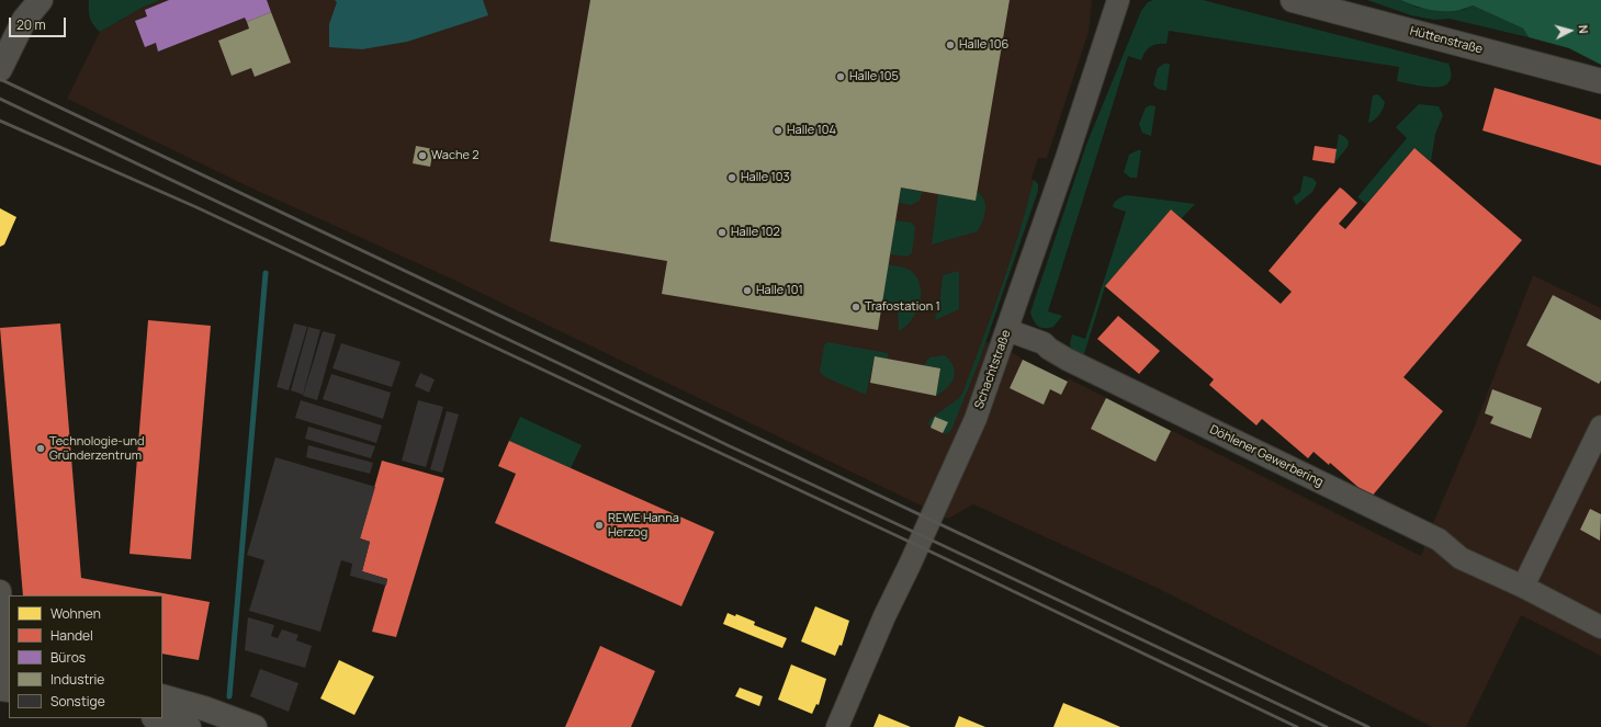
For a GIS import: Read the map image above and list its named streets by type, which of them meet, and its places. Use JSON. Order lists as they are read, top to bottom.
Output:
{
  "streets": {
    "main road": ["Hüttenstraße"],
    "street": ["Schachtstraße", "Döhlener Gewerbering"]
  },
  "crossings": [
    ["Schachtstraße", "Döhlener Gewerbering"]
  ],
  "places": [
    "Halle 106",
    "Halle 105",
    "Halle 104",
    "Wache 2",
    "Halle 103",
    "Halle 102",
    "Halle 101",
    "Trafostation 1",
    "Technologie-und Gründerzentrum",
    "REWE Hanna Herzog"
  ],
  "legend": [
    "Wohnen",
    "Handel",
    "Büros",
    "Industrie",
    "Sonstige"
  ],
  "scale_bar": "20 m",
  "north": "right"
}
